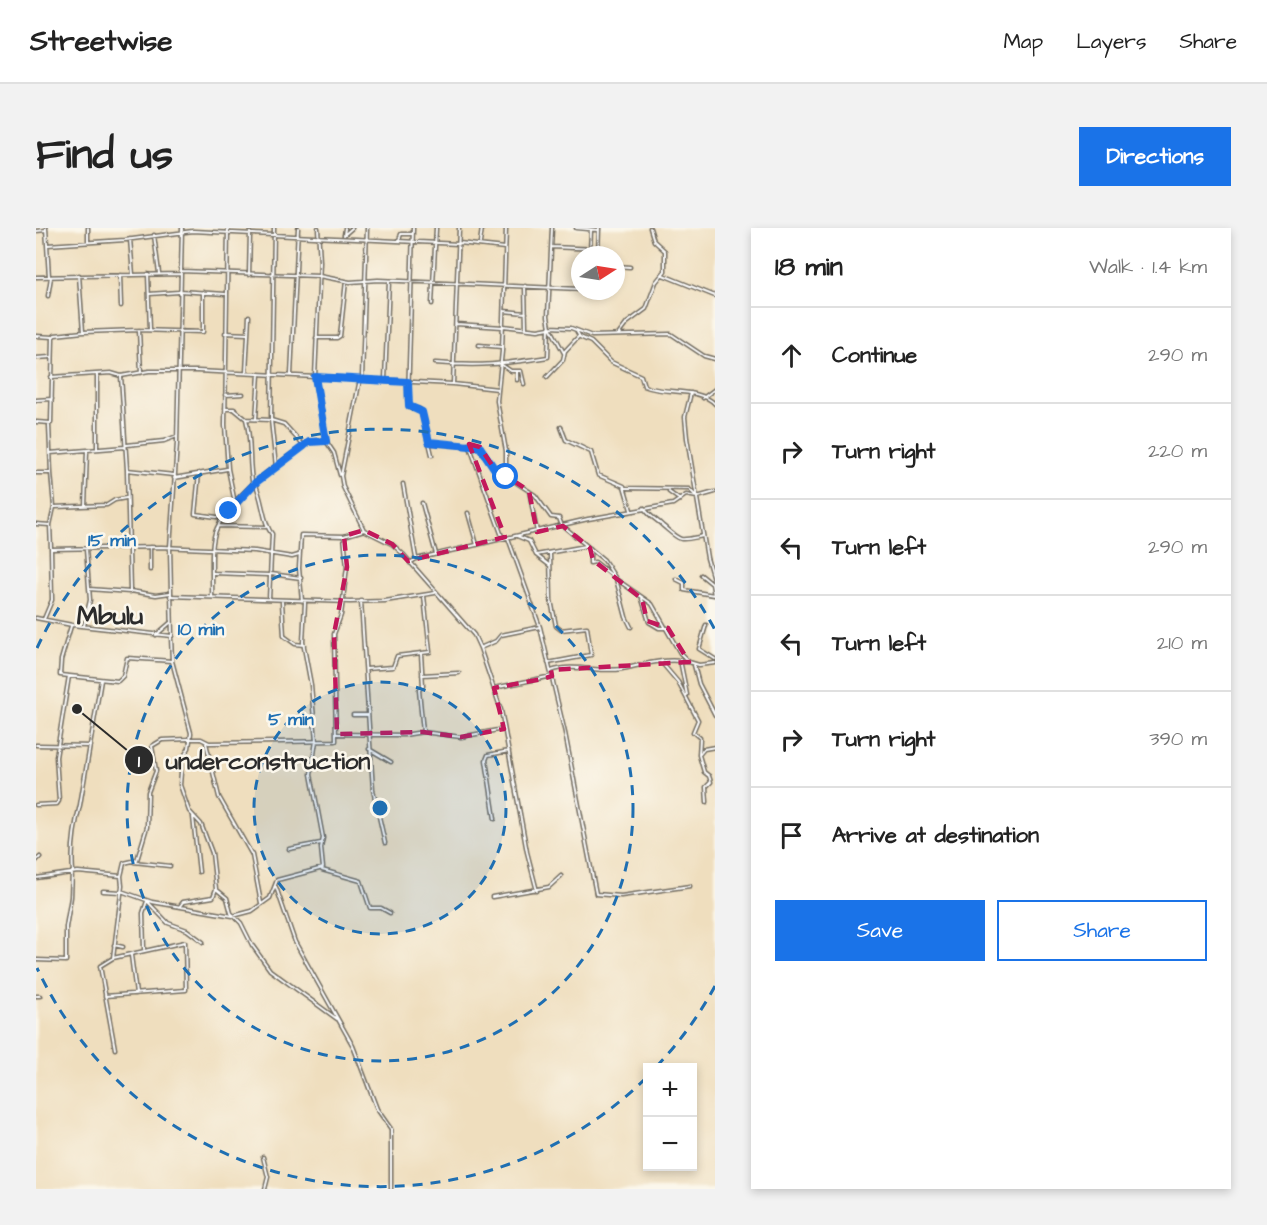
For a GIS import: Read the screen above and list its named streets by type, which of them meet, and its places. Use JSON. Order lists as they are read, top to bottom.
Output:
{
  "districts": ["Mbulu"],
  "places": ["underconstruction"],
  "north": "right",
  "page": {
    "header": "Streetwise",
    "nav": ["Map", "Layers", "Share"],
    "title": "Find us",
    "buttons": [
      "Directions",
      ["Save", "Share"]
    ],
    "heading": ["18 min", "Walk · 1.4 km"],
    "list": [
      ["Continue", "290 m"],
      ["Turn right", "220 m"],
      ["Turn left", "290 m"],
      ["Turn left", "210 m"],
      ["Turn right", "390 m"],
      "Arrive at destination"
    ],
    "map_buttons": ["+", "−"]
  },
  "rings": ["15 min", "10 min", "5 min"]
}
